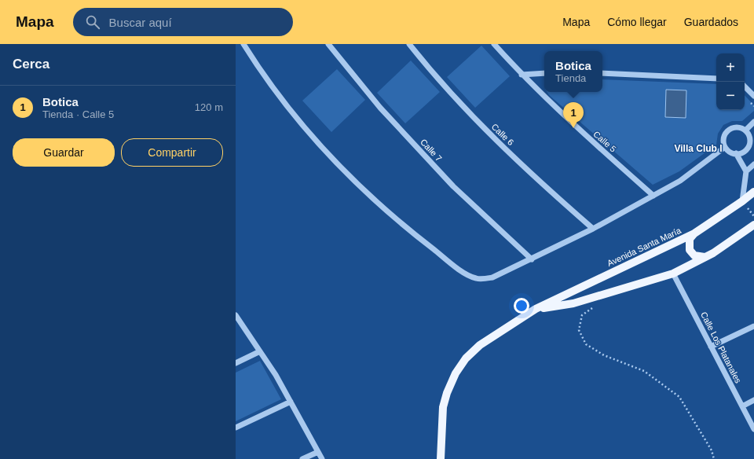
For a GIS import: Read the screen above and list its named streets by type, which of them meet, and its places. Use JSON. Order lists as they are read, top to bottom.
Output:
{
  "streets": {
    "main road": ["Avenida Santa María"],
    "street": [
      "Calle 6",
      "Calle 5",
      "Calle 7",
      "Calle Los Platanales"
    ]
  },
  "crossings": [
    ["Avenida Santa María", "Calle Los Platanales"]
  ],
  "districts": ["Villa Club I"],
  "page": {
    "header": "Mapa",
    "search": "Buscar aquí",
    "nav": ["Mapa", "Cómo llegar", "Guardados"],
    "heading": "Cerca",
    "popup": ["Botica", "Tienda"],
    "map_buttons": ["+", "−"],
    "list": [
      {
        "mark": "1",
        "name": "Botica",
        "note": "Tienda · Calle 5",
        "value": "120 m"
      }
    ],
    "pins": "1",
    "buttons": ["Guardar", "Compartir"]
  }
}
